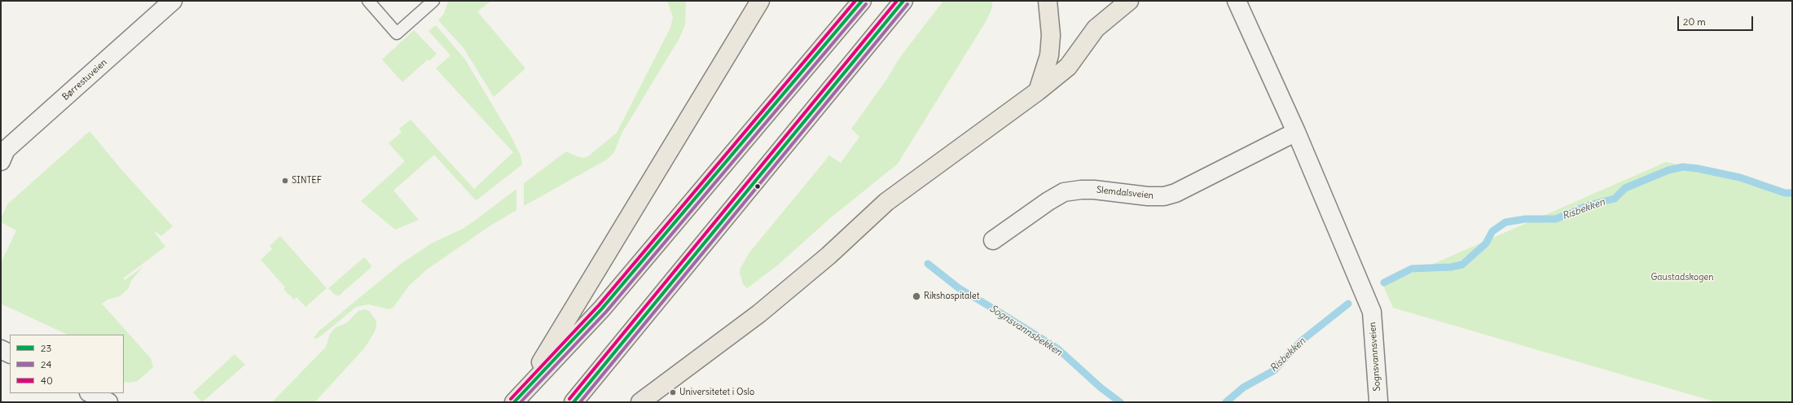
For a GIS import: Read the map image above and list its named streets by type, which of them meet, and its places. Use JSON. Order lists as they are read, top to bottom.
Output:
{
  "streets": {
    "street": ["Børrestuveien", "Slemdalsveien", "Sognsvannsveien"]
  },
  "crossings": [
    ["Slemdalsveien", "Sognsvannsveien"]
  ],
  "water": ["Risbekken", "Sognsvannsbekken"],
  "parks": ["Gaustadskogen"],
  "places": ["SINTEF", "Rikshospitalet", "Universitetet i Oslo"],
  "lines": ["transit line 23", "transit line 40", "transit line 24"],
  "legend": ["23", "24", "40"],
  "scale_bar": "20 m"
}
